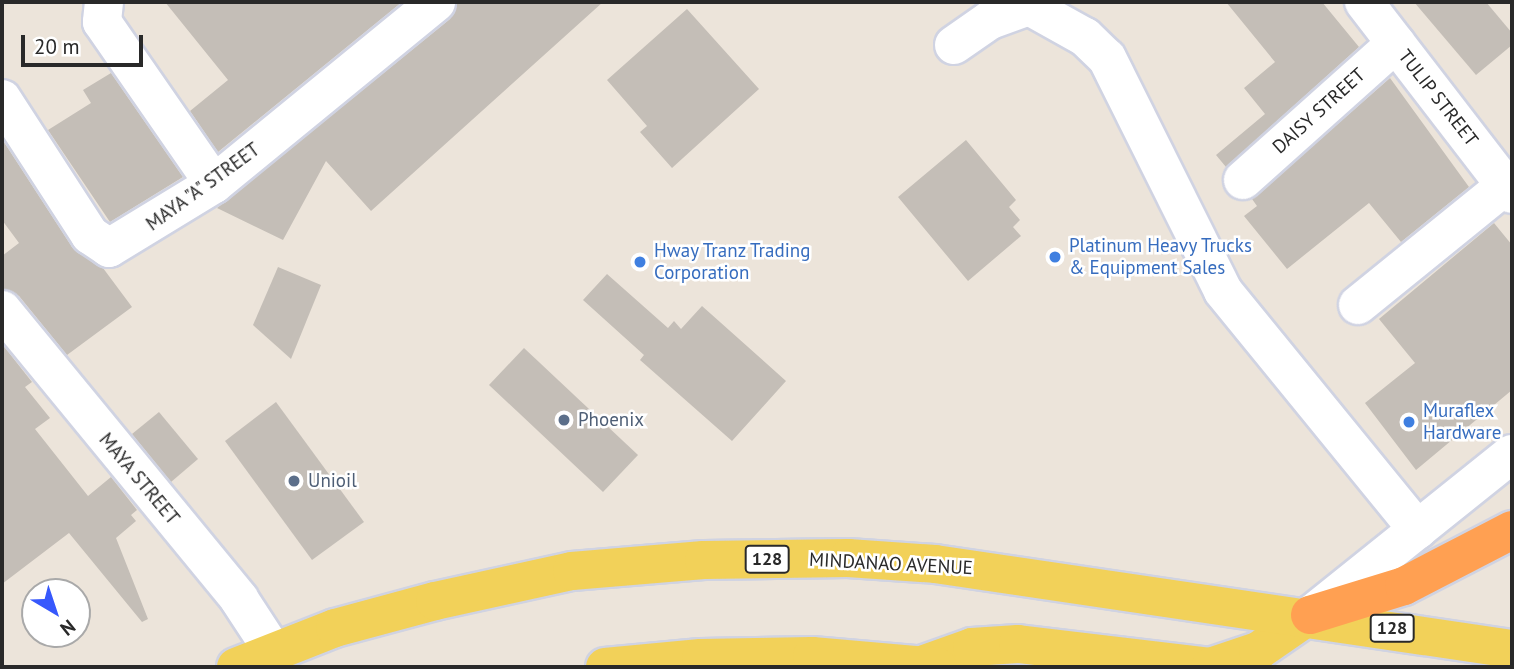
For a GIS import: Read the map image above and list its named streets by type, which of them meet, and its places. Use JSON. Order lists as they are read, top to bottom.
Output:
{
  "streets": {
    "main road": ["128", "MINDANAO AVENUE"],
    "street": [
      "TULIP STREET",
      "DAISY STREET",
      "MAYA \"A\" STREET",
      "MAYA STREET"
    ]
  },
  "crossings": [
    ["TULIP STREET", "DAISY STREET"],
    ["MAYA STREET", "MINDANAO AVENUE"]
  ],
  "places": [
    "Platinum Heavy Trucks & Equipment Sales",
    "Hway Tranz Trading Corporation",
    "Phoenix",
    "Muraflex Hardware",
    "Unioil"
  ],
  "scale_bar": "20 m",
  "north": "bottom right"
}
